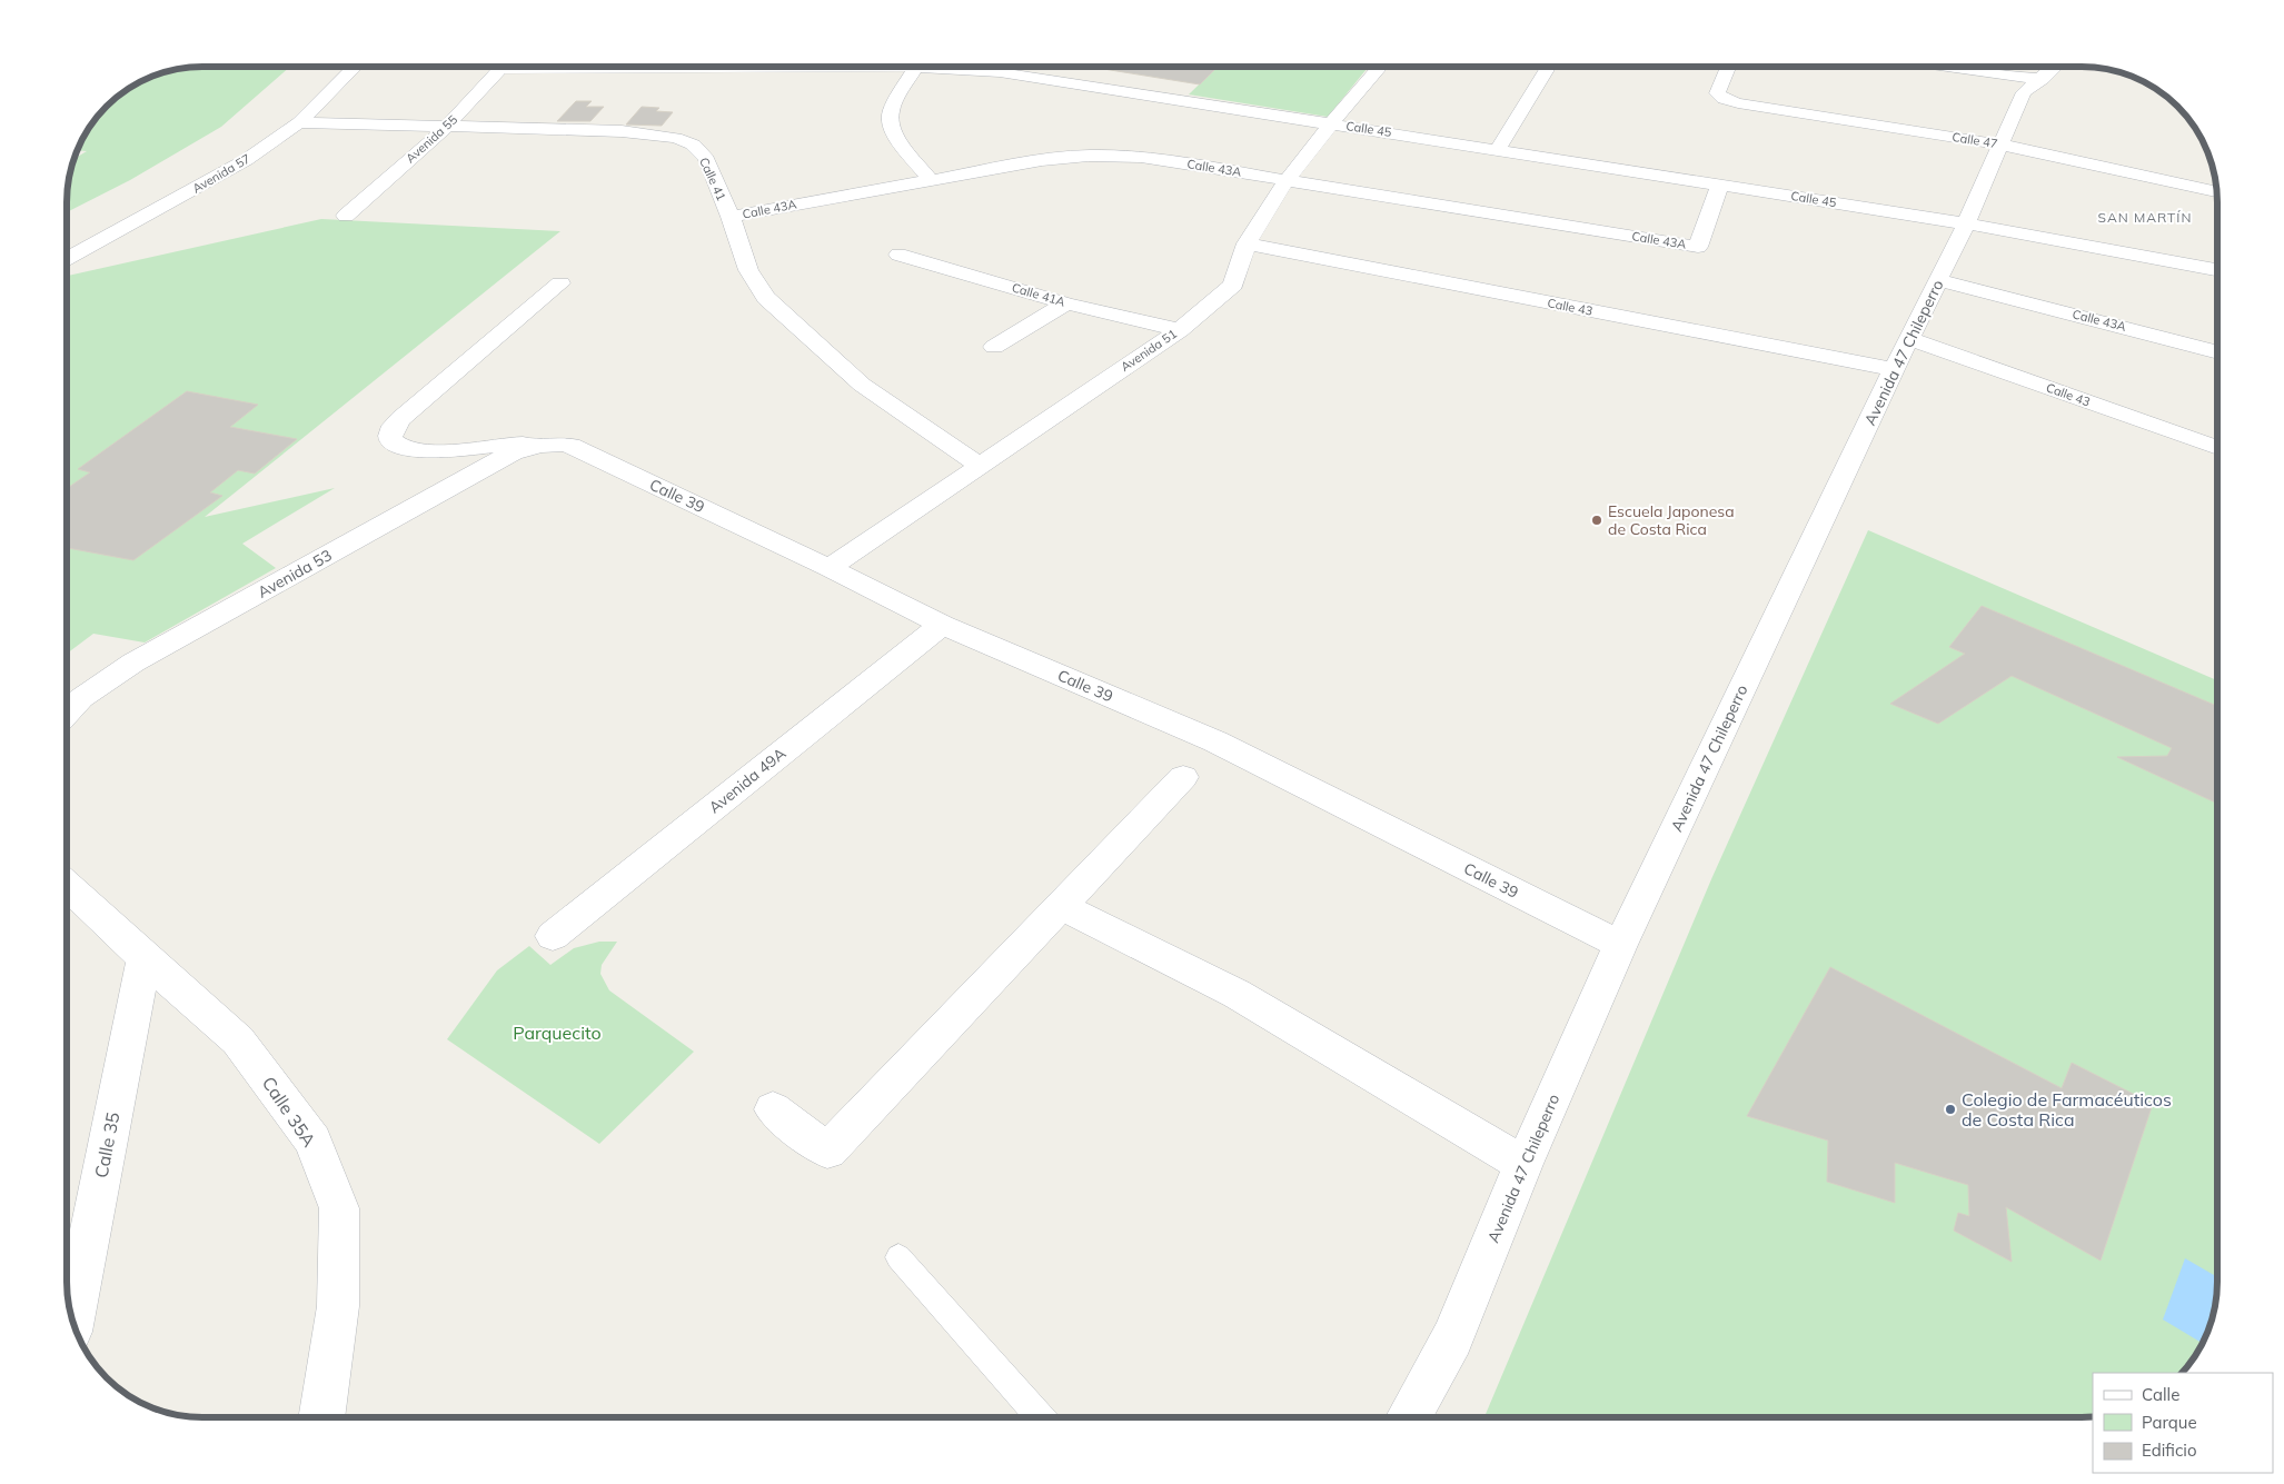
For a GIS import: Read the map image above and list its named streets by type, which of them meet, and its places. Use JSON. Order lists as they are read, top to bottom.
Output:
{
  "streets": {
    "street": [
      "Calle 45",
      "Avenida 55",
      "Calle 47",
      "Calle 43A",
      "Avenida 57",
      "Calle 41",
      "Calle 41A",
      "Calle 43",
      "Avenida 51",
      "Avenida 47 Chileperro",
      "Calle 39",
      "Avenida 53",
      "Avenida 49A",
      "Calle 35A",
      "Calle 35"
    ]
  },
  "crossings": [
    ["Calle 45", "Calle 43A"],
    ["Calle 45", "Avenida 51"],
    ["Calle 45", "Avenida 47 Chileperro"],
    ["Avenida 55", "Calle 41"],
    ["Calle 47", "Avenida 47 Chileperro"],
    ["Calle 43A", "Calle 41"],
    ["Calle 43A", "Avenida 51"],
    ["Calle 43A", "Avenida 47 Chileperro"],
    ["Avenida 57", "Calle 41"],
    ["Calle 41", "Avenida 51"],
    ["Calle 41A", "Avenida 51"],
    ["Calle 43", "Avenida 51"],
    ["Calle 43", "Avenida 47 Chileperro"],
    ["Avenida 51", "Calle 39"],
    ["Avenida 47 Chileperro", "Calle 39"],
    ["Calle 39", "Avenida 53"],
    ["Calle 39", "Avenida 49A"],
    ["Calle 35A", "Calle 35"]
  ],
  "districts": ["SAN MARTÍN"],
  "parks": ["Parquecito"],
  "places": ["Escuela Japonesa de Costa Rica", "Colegio de Farmacéuticos de Costa Rica"],
  "legend": ["Calle", "Parque", "Edificio"]
}
